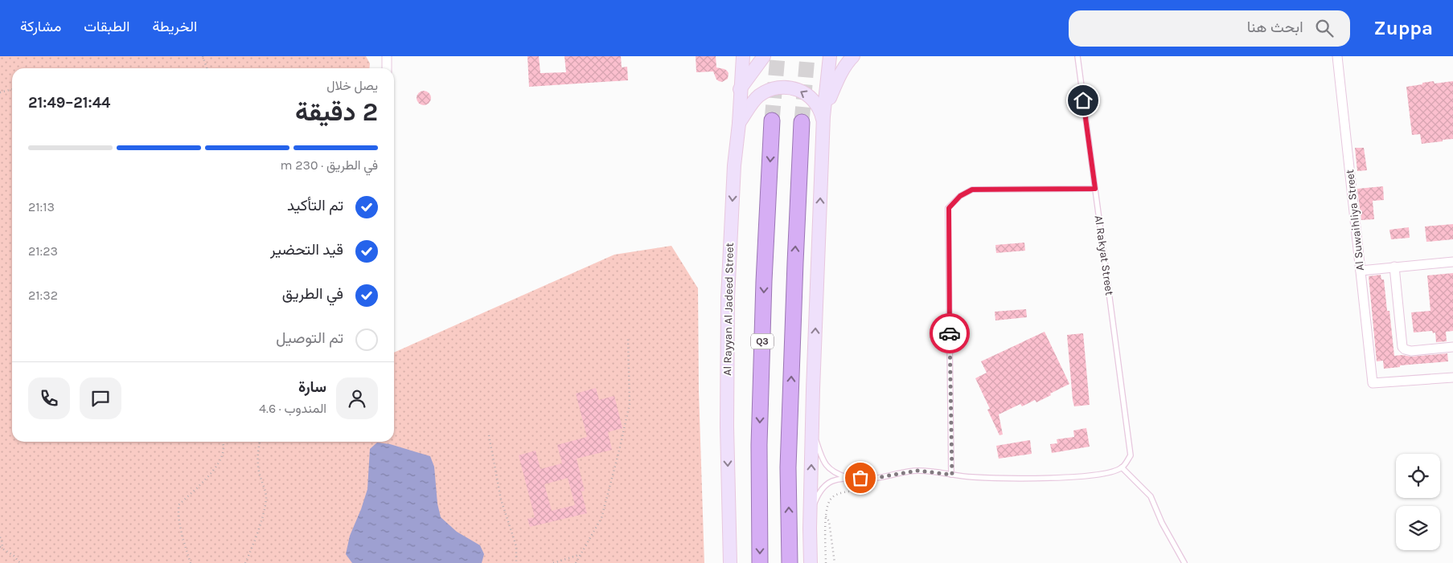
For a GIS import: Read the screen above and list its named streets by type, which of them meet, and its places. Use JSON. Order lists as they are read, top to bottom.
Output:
{
  "streets": {
    "highway": ["Q3"],
    "main road": ["Al Rayyan Al Jadeed Street"],
    "street": ["Al Suwaihliya Street"],
    "lane": ["Al Rakyat Street"]
  },
  "page": {
    "header": "Zuppa",
    "search": "ابحث هنا",
    "nav": ["الخريطة", "الطبقات", "مشاركة"],
    "heading": ["2 دقيقة", "يصل خلال", "21:44–21:49"],
    "panel": ["سارة", "المندوب · 4.6"],
    "bar": "في الطريق · 230 m",
    "list": [
      ["تم التأكيد", "21:13"],
      ["قيد التحضير", "21:23"],
      ["في الطريق", "21:32"],
      "تم التوصيل"
    ]
  }
}
